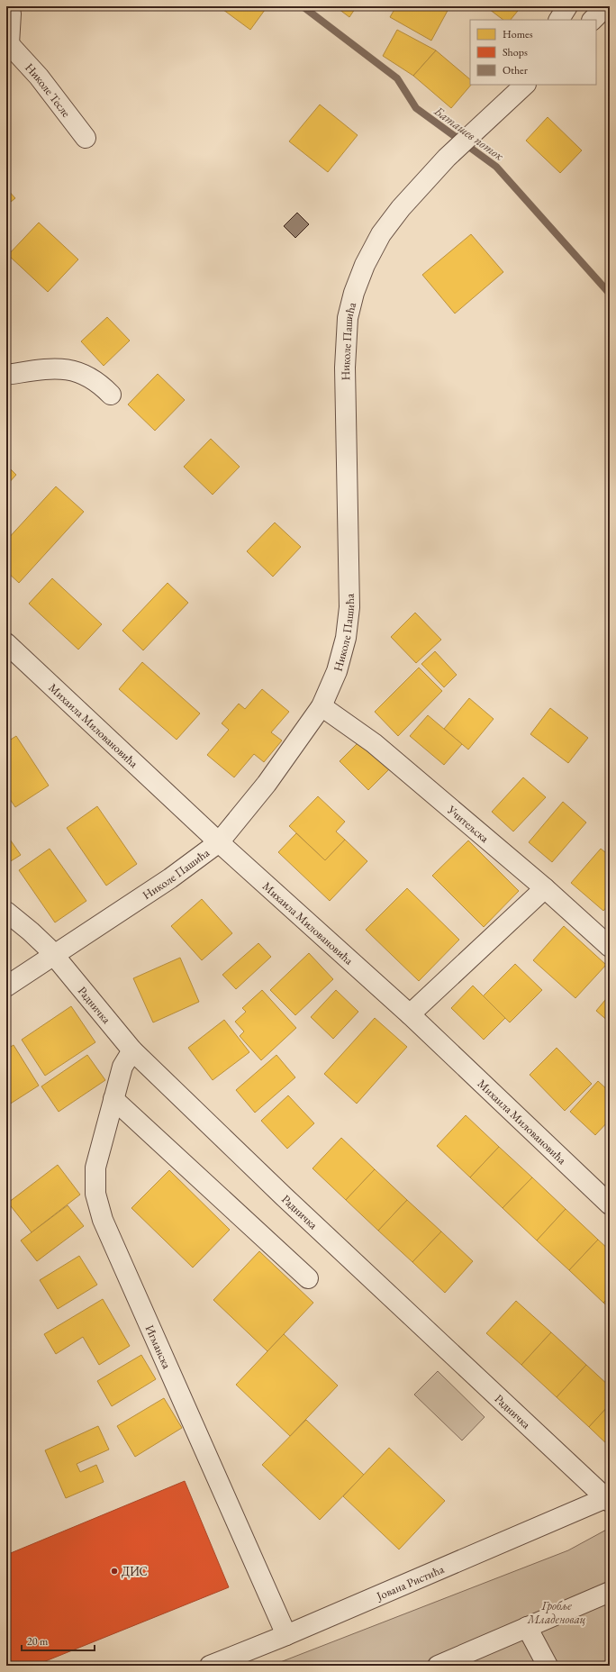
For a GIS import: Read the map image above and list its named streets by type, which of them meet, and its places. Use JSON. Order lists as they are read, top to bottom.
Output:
{
  "streets": {
    "street": [
      "Николе Тесле",
      "Николе Пашића",
      "Михаила Миловановића",
      "Учитељска",
      "Радничка",
      "Игманска",
      "Јована Ристића"
    ]
  },
  "crossings": [
    ["Николе Пашића", "Михаила Миловановића"],
    ["Николе Пашића", "Учитељска"],
    ["Николе Пашића", "Радничка"],
    ["Радничка", "Игманска"],
    ["Радничка", "Јована Ристића"],
    ["Игманска", "Јована Ристића"]
  ],
  "water": ["Баташев поток"],
  "parks": ["Гробље Младеновац"],
  "places": ["ДИС"],
  "legend": ["Homes", "Shops", "Other"],
  "scale_bar": "20 m"
}
